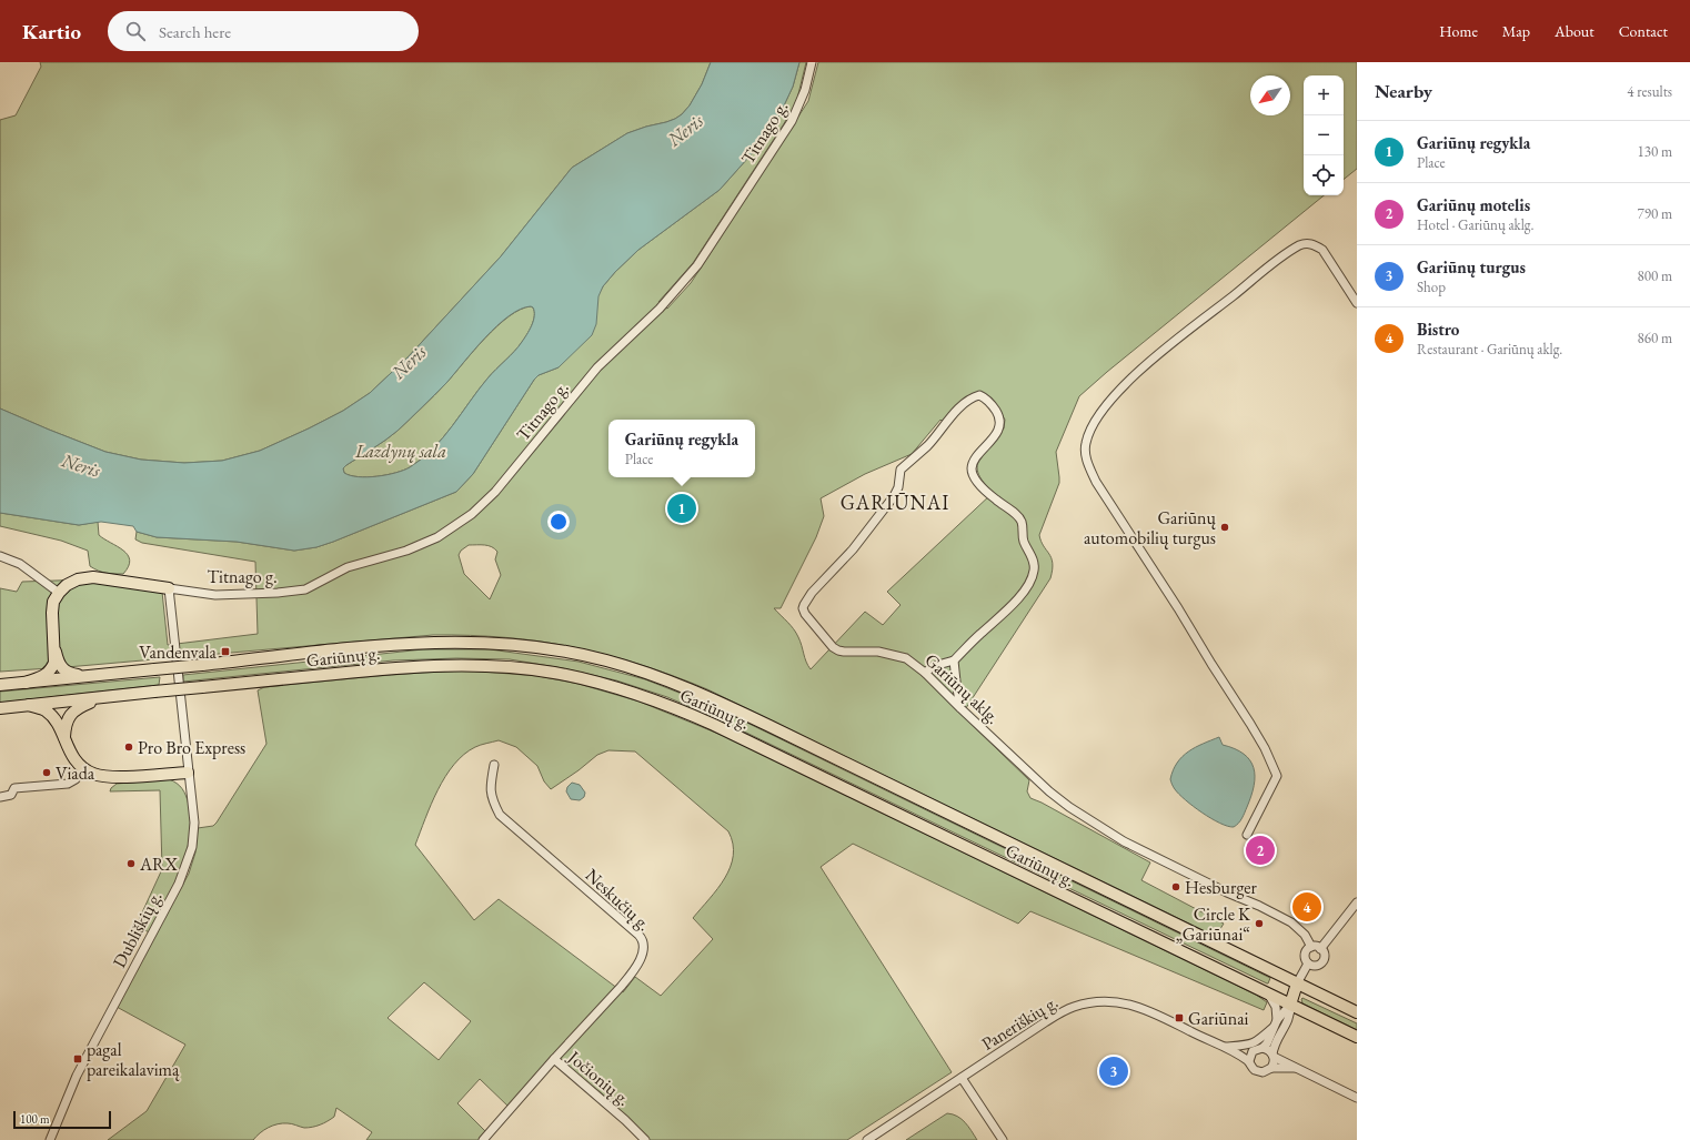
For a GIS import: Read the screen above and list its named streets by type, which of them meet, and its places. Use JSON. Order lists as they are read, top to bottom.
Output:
{
  "streets": {
    "highway": ["Gariūnų g."],
    "street": [
      "Titnago g.",
      "Gariūnų aklg.",
      "Neskučių g.",
      "Dubliškių g.",
      "Paneriškių g.",
      "Jočionių g."
    ]
  },
  "crossings": [
    ["Titnago g.", "Dubliškių g."],
    ["Neskučių g.", "Jočionių g."]
  ],
  "districts": ["GARIŪNAI"],
  "water": ["Neris"],
  "parks": ["Lazdynų sala"],
  "places": {
    "other": [
      "Gariūnų automobilių turgus",
      "Pro Bro Express",
      "Viada",
      "ARX",
      "Hesburger",
      "Circle K „Gariūnai“"
    ],
    "transit": ["Vandenvala", "Gariūnai", "pagal pareikalavimą"]
  },
  "scale_bar": "100 m",
  "north": "bottom left",
  "page": {
    "header": "Kartio",
    "search": "Search here",
    "nav": [
      "Home",
      "Map",
      "About",
      "Contact"
    ],
    "heading": ["Nearby", "4 results"],
    "map_buttons": ["+", "−"],
    "list": [
      {
        "mark": "1",
        "name": "Gariūnų regykla",
        "note": "Place",
        "value": "130 m"
      },
      {
        "mark": "2",
        "name": "Gariūnų motelis",
        "note": "Hotel · Gariūnų aklg.",
        "value": "790 m"
      },
      {
        "mark": "3",
        "name": "Gariūnų turgus",
        "note": "Shop",
        "value": "800 m"
      },
      {
        "mark": "4",
        "name": "Bistro",
        "note": "Restaurant · Gariūnų aklg.",
        "value": "860 m"
      }
    ],
    "popup": ["Gariūnų regykla", "Place"],
    "pins": [
      "1",
      "2",
      "4",
      "3"
    ],
    "scale": "100 m"
  }
}
